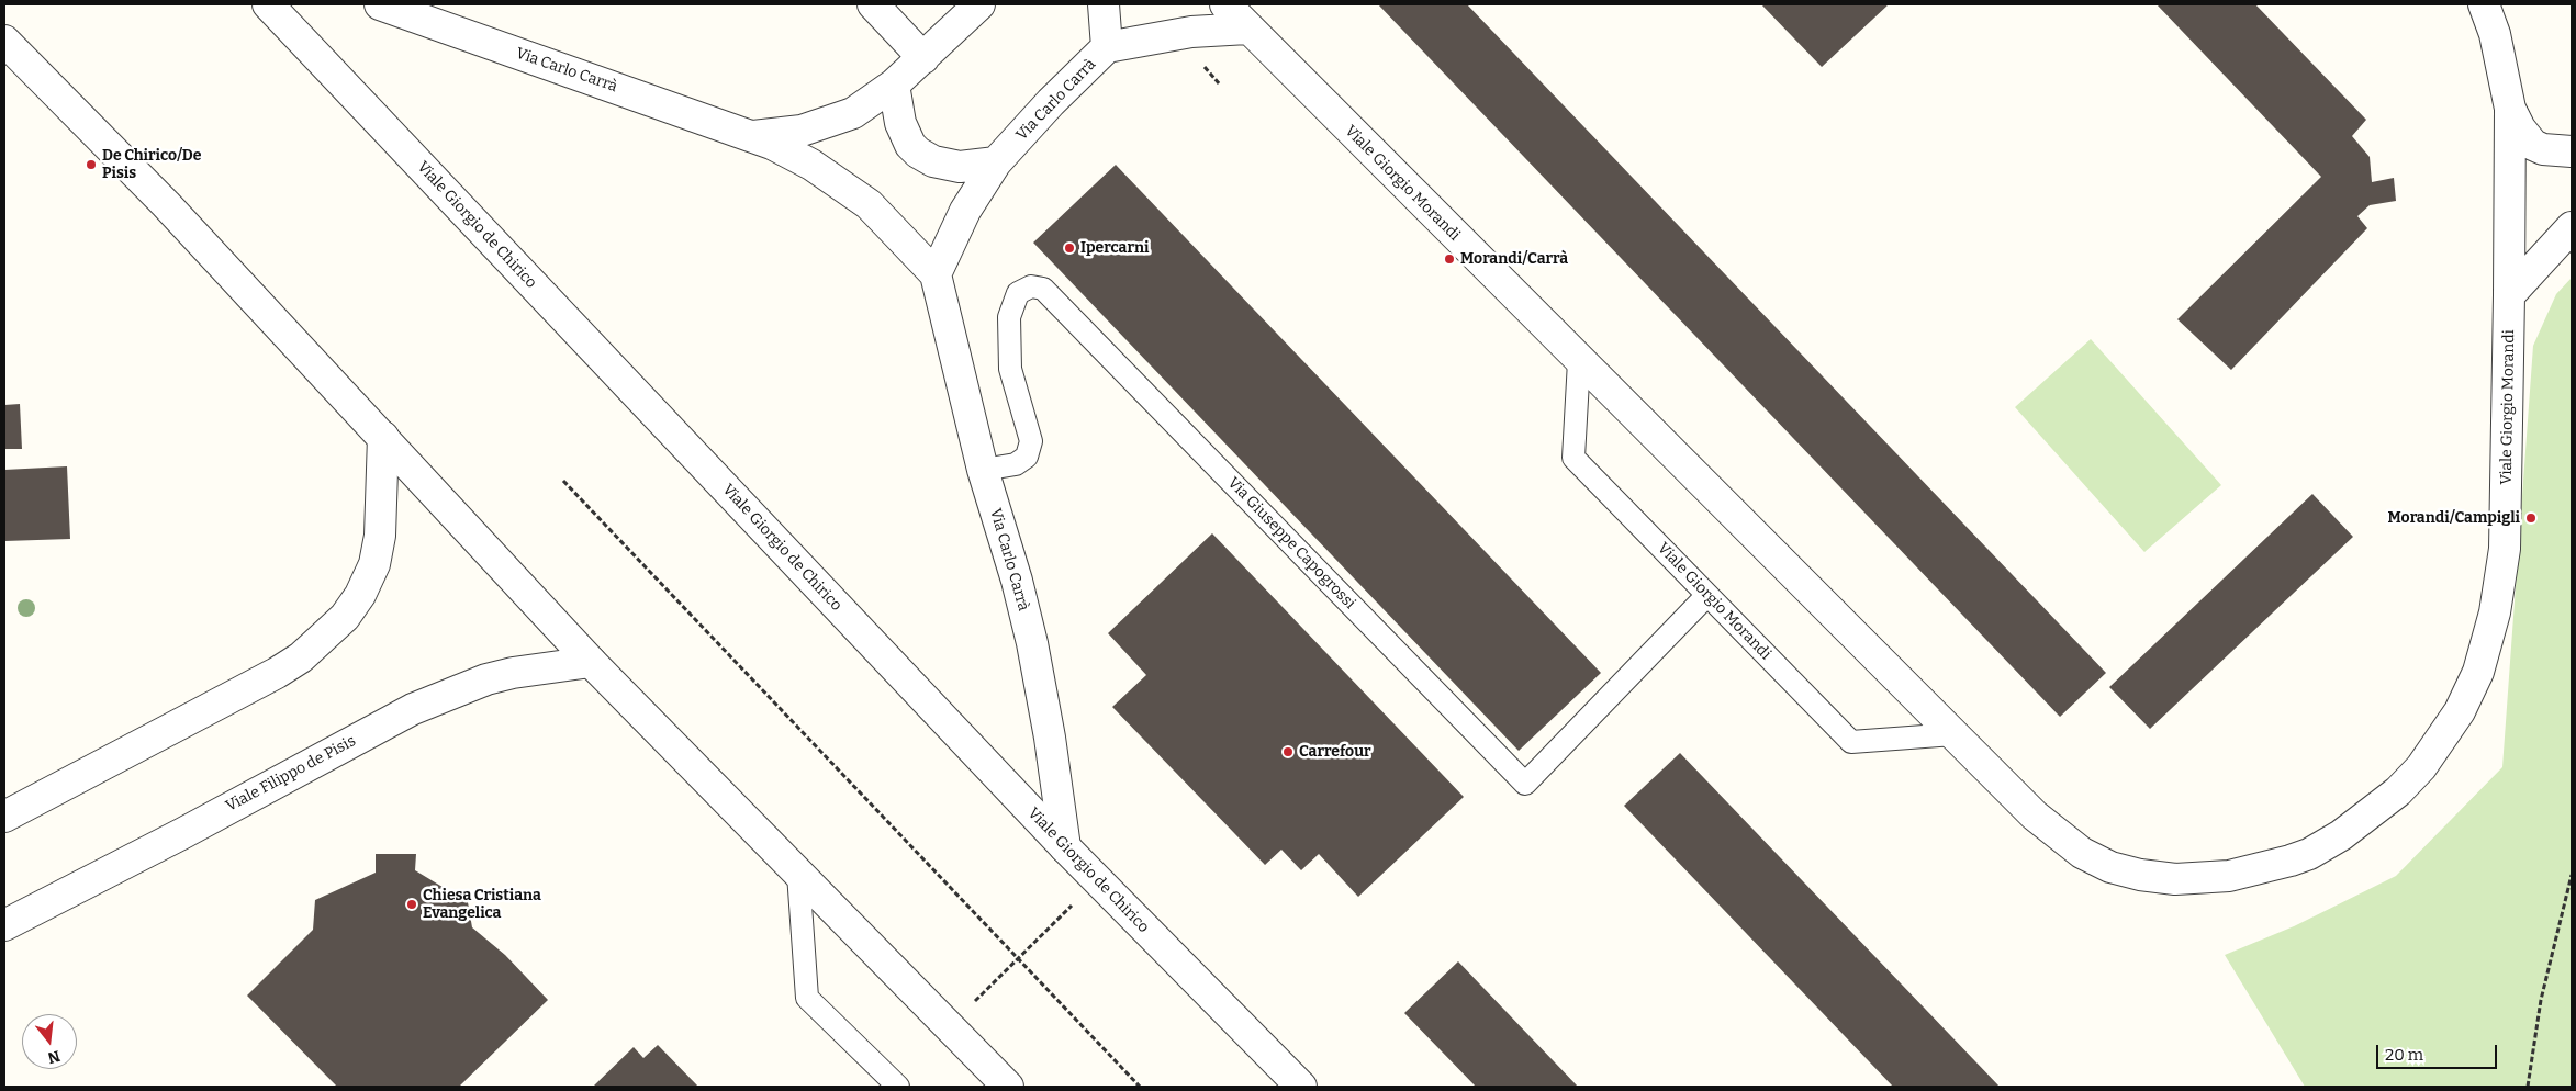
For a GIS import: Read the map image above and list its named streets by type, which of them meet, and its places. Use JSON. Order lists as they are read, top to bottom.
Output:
{
  "streets": {
    "street": [
      "Via Carlo Carrà",
      "Viale Giorgio Morandi",
      "Viale Giorgio de Chirico",
      "Viale Filippo de Pisis"
    ],
    "lane": ["Via Giuseppe Capogrossi"]
  },
  "crossings": [
    ["Via Carlo Carrà", "Viale Giorgio Morandi"],
    ["Via Carlo Carrà", "Viale Giorgio de Chirico"],
    ["Via Carlo Carrà", "Via Giuseppe Capogrossi"],
    ["Viale Giorgio Morandi", "Via Giuseppe Capogrossi"]
  ],
  "places": [
    "De Chirico/De Pisis",
    "Ipercarni",
    "Morandi/Carrà",
    "Morandi/Campigli",
    "Carrefour",
    "Chiesa Cristiana Evangelica"
  ],
  "scale_bar": "20 m",
  "north": "bottom"
}
